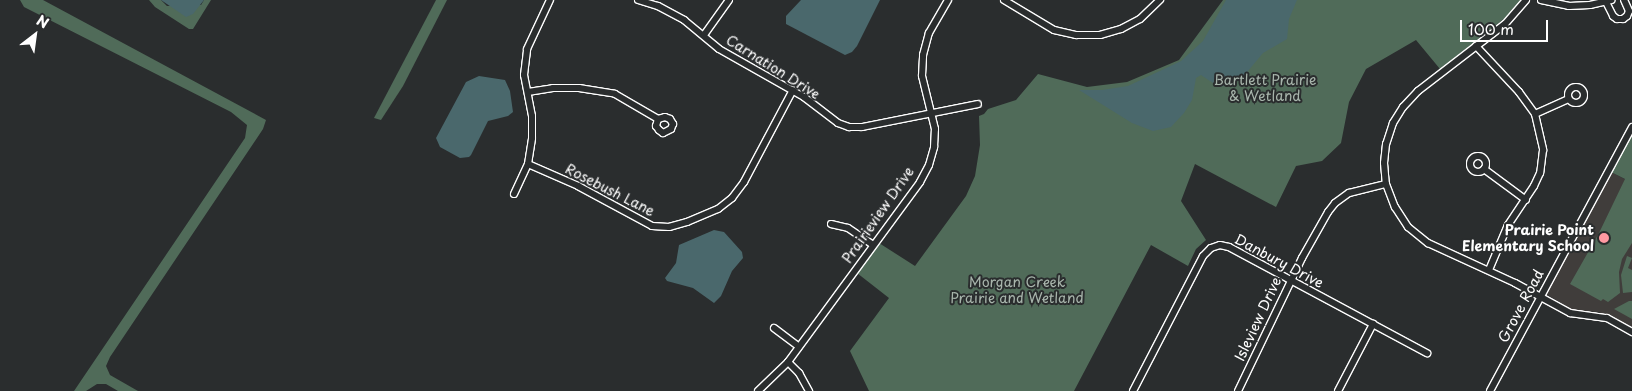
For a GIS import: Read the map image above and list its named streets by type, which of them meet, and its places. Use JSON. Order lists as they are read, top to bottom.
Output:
{
  "streets": {
    "street": [
      "Carnation Drive",
      "Rosebush Lane",
      "Prairieview Drive",
      "Danbury Drive",
      "Grove Road",
      "Isleview Drive"
    ]
  },
  "crossings": [
    ["Carnation Drive", "Rosebush Lane"],
    ["Carnation Drive", "Prairieview Drive"],
    ["Danbury Drive", "Isleview Drive"]
  ],
  "parks": ["Bartlett Prairie & Wetland", "Morgan Creek Prairie and Wetland"],
  "places": ["Prairie Point Elementary School"],
  "scale_bar": "100 m",
  "north": "top right"
}
